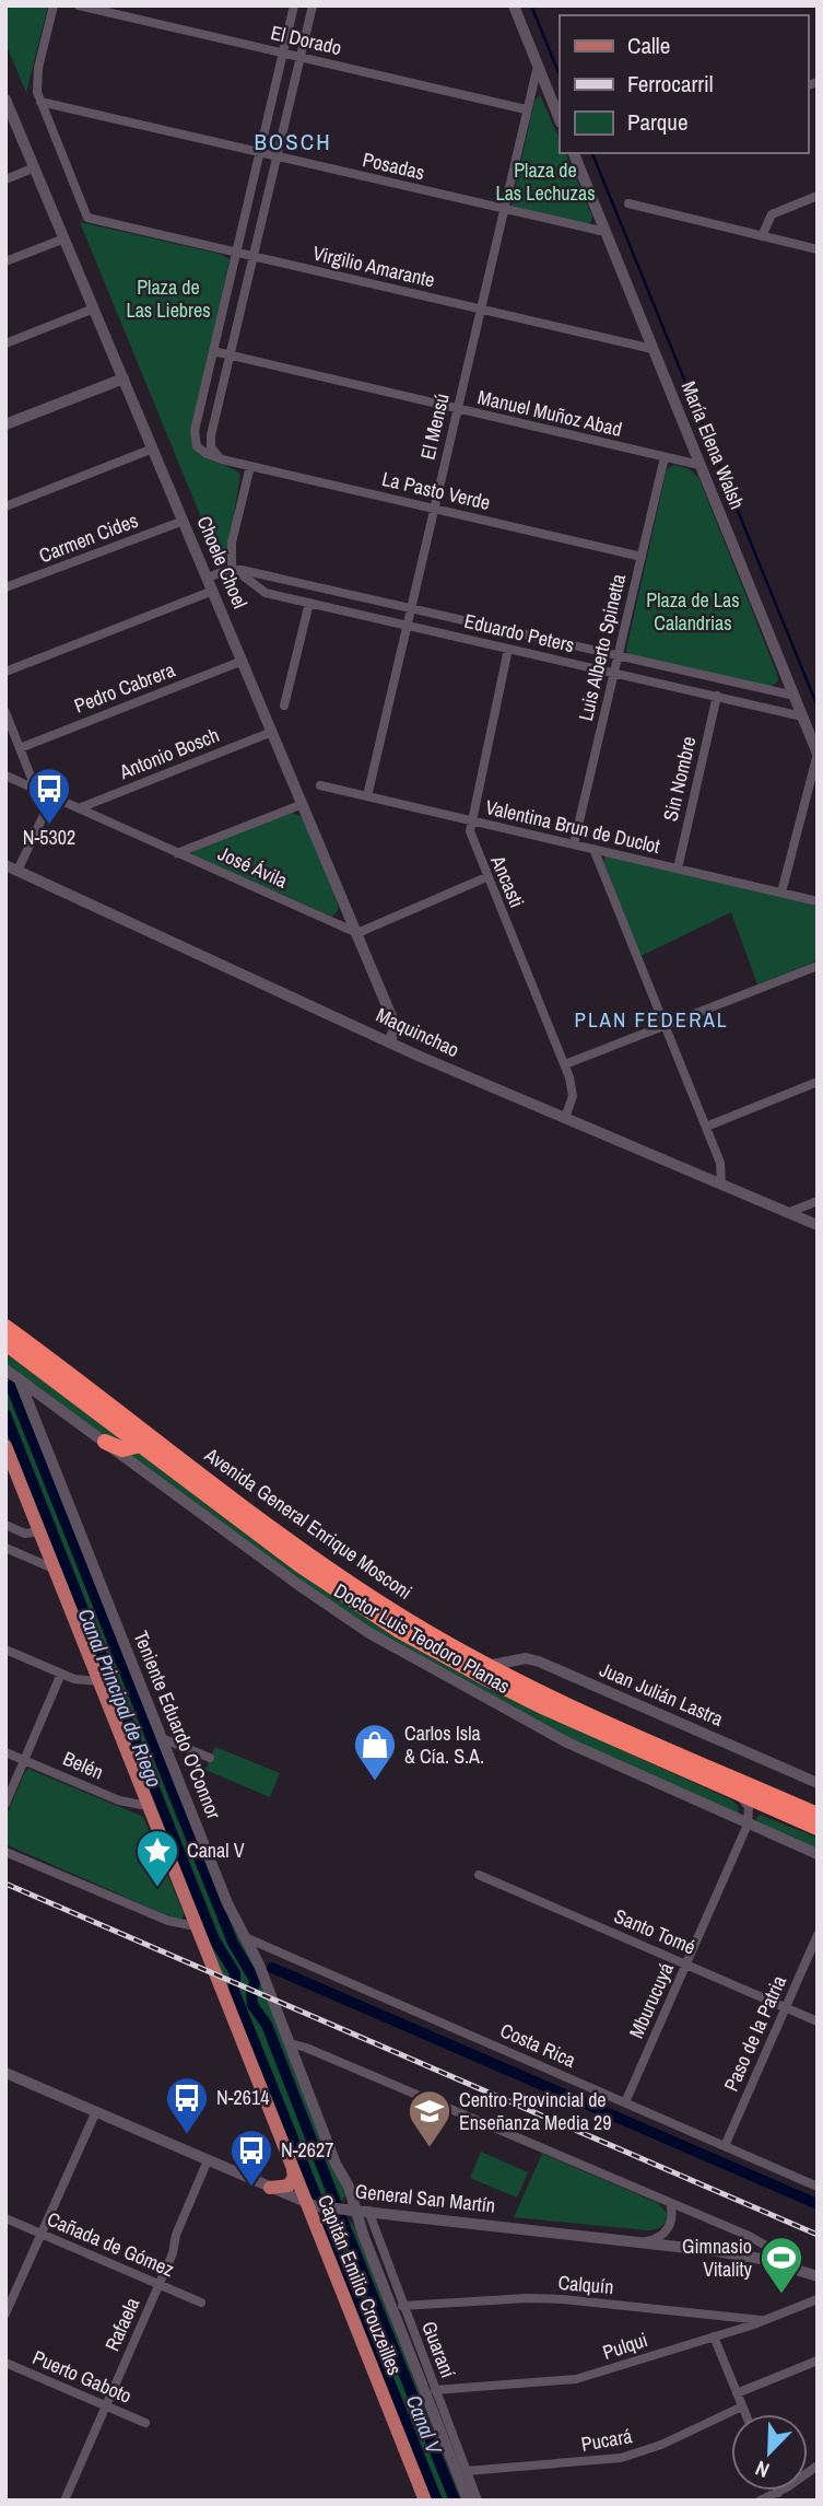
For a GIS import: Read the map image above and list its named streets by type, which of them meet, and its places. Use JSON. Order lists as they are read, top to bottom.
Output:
{
  "streets": {
    "highway": ["Avenida General Enrique Mosconi"],
    "main road": ["Capitán Emilio Crouzeilles"],
    "street": [
      "El Dorado",
      "Posadas",
      "Virgilio Amarante",
      "Manuel Muñoz Abad",
      "El Mensú",
      "María Elena Walsh",
      "La Pasto Verde",
      "Carmen Cides",
      "Choele Choel",
      "Eduardo Peters",
      "Luis Alberto Spinetta",
      "Pedro Cabrera",
      "Antonio Bosch",
      "Sin Nombre",
      "Valentina Brun de Duclot",
      "José Ávila",
      "Ancasti",
      "Maquinchao",
      "Doctor Luis Teodoro Planas",
      "Juan Julián Lastra",
      "Teniente Eduardo O'Connor",
      "Belén",
      "Santo Tomé",
      "Mburucuyá",
      "Paso de la Patria",
      "Costa Rica",
      "General San Martín",
      "Cañada de Gómez",
      "Calquín",
      "Rafaela",
      "Pulqui",
      "Guaraní",
      "Puerto Gaboto",
      "Pucará"
    ]
  },
  "crossings": [
    ["El Dorado", "El Mensú"],
    ["Posadas", "Virgilio Amarante"],
    ["Posadas", "El Mensú"],
    ["Posadas", "María Elena Walsh"],
    ["Virgilio Amarante", "El Mensú"],
    ["Virgilio Amarante", "María Elena Walsh"],
    ["Manuel Muñoz Abad", "El Mensú"],
    ["Manuel Muñoz Abad", "María Elena Walsh"],
    ["Manuel Muñoz Abad", "Luis Alberto Spinetta"],
    ["El Mensú", "La Pasto Verde"],
    ["El Mensú", "Eduardo Peters"],
    ["El Mensú", "Valentina Brun de Duclot"],
    ["María Elena Walsh", "Eduardo Peters"],
    ["La Pasto Verde", "Luis Alberto Spinetta"],
    ["Carmen Cides", "Choele Choel"],
    ["Choele Choel", "Pedro Cabrera"],
    ["Choele Choel", "Antonio Bosch"],
    ["Choele Choel", "José Ávila"],
    ["Choele Choel", "Maquinchao"],
    ["Eduardo Peters", "Luis Alberto Spinetta"],
    ["Eduardo Peters", "Sin Nombre"],
    ["Eduardo Peters", "Ancasti"],
    ["Luis Alberto Spinetta", "Valentina Brun de Duclot"],
    ["Antonio Bosch", "José Ávila"],
    ["Sin Nombre", "Valentina Brun de Duclot"],
    ["Valentina Brun de Duclot", "Ancasti"],
    ["Ancasti", "Maquinchao"],
    ["Avenida General Enrique Mosconi", "Juan Julián Lastra"],
    ["Doctor Luis Teodoro Planas", "Teniente Eduardo O'Connor"],
    ["Doctor Luis Teodoro Planas", "Mburucuyá"],
    ["Teniente Eduardo O'Connor", "Costa Rica"],
    ["Teniente Eduardo O'Connor", "General San Martín"],
    ["Teniente Eduardo O'Connor", "Capitán Emilio Crouzeilles"],
    ["Teniente Eduardo O'Connor", "Guaraní"],
    ["Santo Tomé", "Mburucuyá"],
    ["Santo Tomé", "Paso de la Patria"],
    ["Mburucuyá", "Costa Rica"],
    ["Paso de la Patria", "Costa Rica"],
    ["General San Martín", "Capitán Emilio Crouzeilles"],
    ["General San Martín", "Rafaela"],
    ["General San Martín", "Guaraní"],
    ["Cañada de Gómez", "Rafaela"],
    ["Capitán Emilio Crouzeilles", "Guaraní"],
    ["Calquín", "Pulqui"],
    ["Calquín", "Guaraní"],
    ["Rafaela", "Puerto Gaboto"],
    ["Pulqui", "Guaraní"],
    ["Guaraní", "Pucará"]
  ],
  "districts": ["BOSCH", "PLAN FEDERAL"],
  "water": ["Canal Principal de Riego", "Canal V"],
  "parks": ["Plaza de Las Lechuzas", "Plaza de Las Liebres", "Plaza de Las Calandrias"],
  "places": {
    "bus stop": ["N-5302", "N-2614", "N-2627"],
    "shop": ["Carlos Isla & Cía. S.A."],
    "place": ["Canal V"],
    "school or university": ["Centro Provincial de Enseñanza Media 29"],
    "sports": ["Gimnasio Vitality"]
  },
  "legend": ["Calle", "Ferrocarril", "Parque"],
  "north": "bottom left"
}
